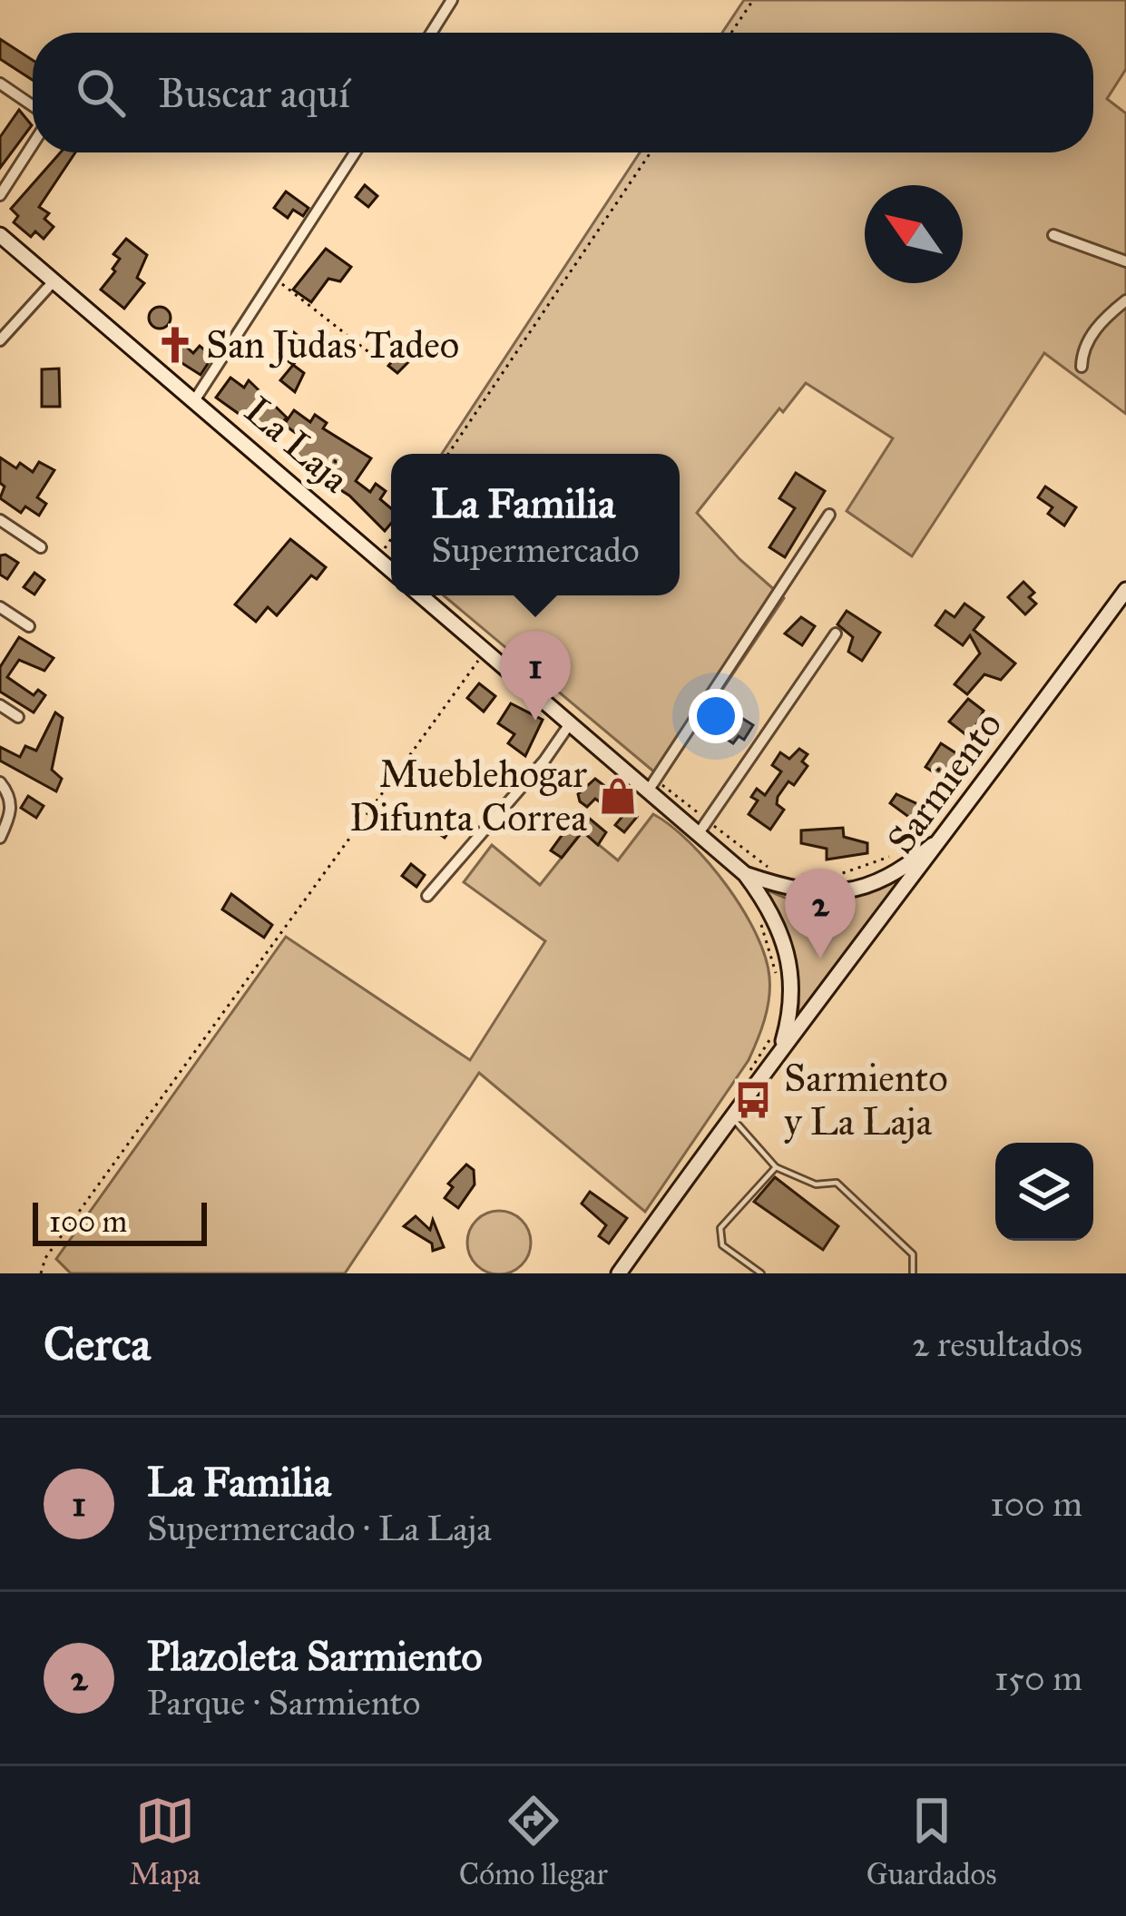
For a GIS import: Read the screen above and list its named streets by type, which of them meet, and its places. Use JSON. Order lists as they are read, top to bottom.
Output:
{
  "streets": {
    "main road": ["La Laja", "Sarmiento"]
  },
  "places": {
    "church": ["San Judas Tadeo"],
    "shop": ["Mueblehogar Difunta Correa"],
    "bus stop": ["Sarmiento y La Laja"]
  },
  "scale_bar": "100 m",
  "north": "top left",
  "page": {
    "search": "Buscar aquí",
    "popup": ["La Familia", "Supermercado"],
    "pins": ["1", "2"],
    "scale": "100 m",
    "heading": ["Cerca", "2 resultados"],
    "list": [
      {
        "mark": "1",
        "name": "La Familia",
        "note": "Supermercado · La Laja",
        "value": "100 m"
      },
      {
        "mark": "2",
        "name": "Plazoleta Sarmiento",
        "note": "Parque · Sarmiento",
        "value": "150 m"
      }
    ],
    "nav": ["Mapa", "Cómo llegar", "Guardados"]
  }
}
